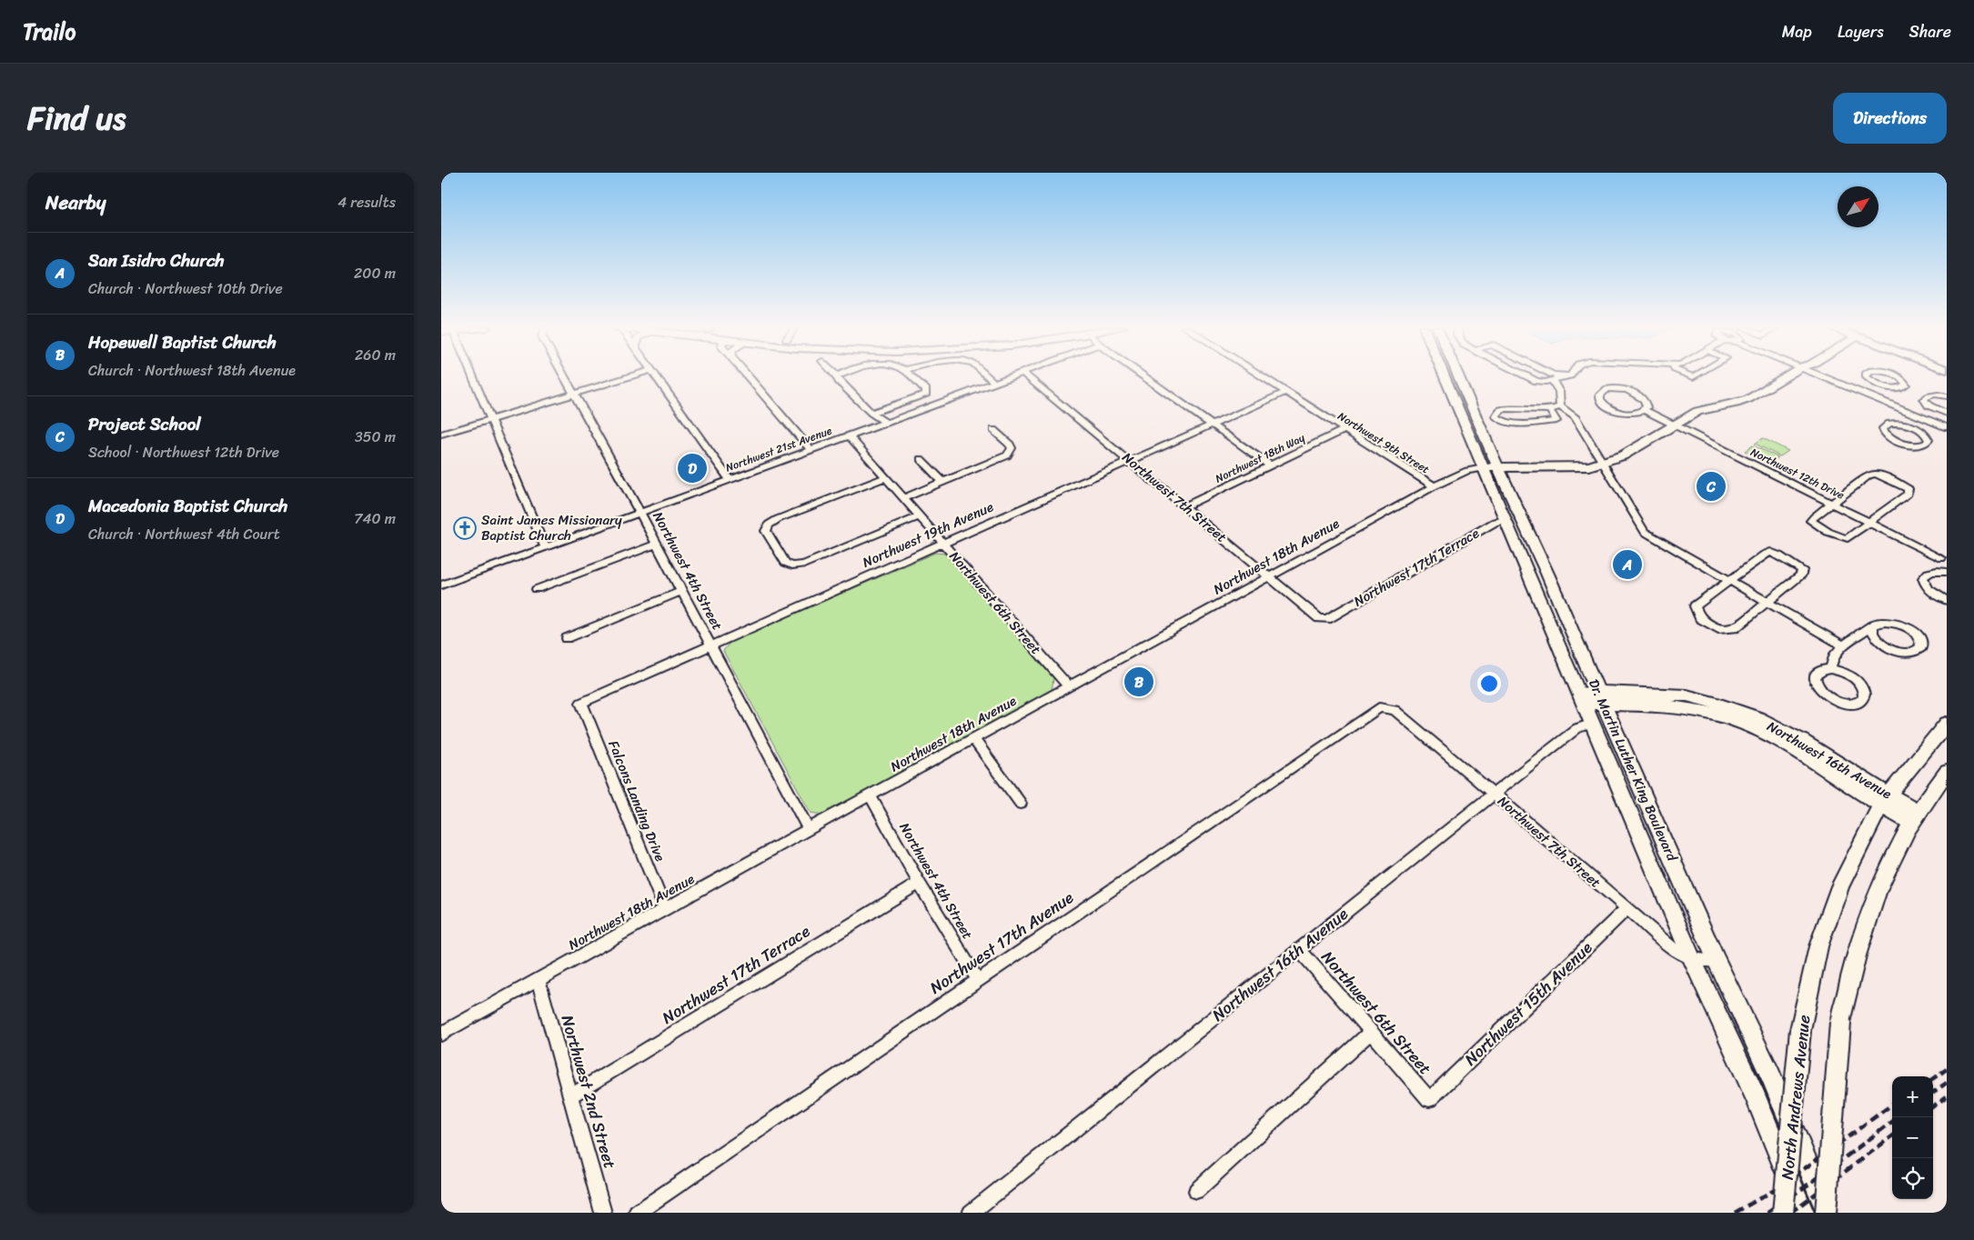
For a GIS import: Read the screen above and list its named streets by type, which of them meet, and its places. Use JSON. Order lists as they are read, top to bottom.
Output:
{
  "streets": {
    "main road": ["Northwest 16th Avenue", "Dr. Martin Luther King Boulevard", "North Andrews Avenue"],
    "street": [
      "Northwest 9th Street",
      "Northwest 21st Avenue",
      "Northwest 18th Way",
      "Northwest 12th Drive",
      "Northwest 7th Street",
      "Northwest 19th Avenue",
      "Northwest 18th Avenue",
      "Northwest 17th Terrace",
      "Northwest 4th Street",
      "Northwest 6th Street",
      "Falcons Landing Drive",
      "Northwest 17th Avenue",
      "Northwest 15th Avenue",
      "Northwest 2nd Street"
    ]
  },
  "crossings": [
    ["Northwest 9th Street", "Northwest 18th Way"],
    ["Northwest 9th Street", "Northwest 19th Avenue"],
    ["Northwest 9th Street", "Northwest 18th Avenue"],
    ["Northwest 21st Avenue", "Northwest 4th Street"],
    ["Northwest 21st Avenue", "Northwest 6th Street"],
    ["Northwest 18th Way", "Northwest 7th Street"],
    ["Northwest 7th Street", "Northwest 19th Avenue"],
    ["Northwest 7th Street", "Northwest 18th Avenue"],
    ["Northwest 7th Street", "Northwest 17th Terrace"],
    ["Northwest 7th Street", "Northwest 16th Avenue"],
    ["Northwest 7th Street", "Dr. Martin Luther King Boulevard"],
    ["Northwest 7th Street", "Northwest 17th Avenue"],
    ["Northwest 7th Street", "Northwest 15th Avenue"],
    ["Northwest 19th Avenue", "Northwest 4th Street"],
    ["Northwest 19th Avenue", "Northwest 6th Street"],
    ["Northwest 19th Avenue", "Falcons Landing Drive"],
    ["Northwest 18th Avenue", "Northwest 4th Street"],
    ["Northwest 18th Avenue", "Northwest 6th Street"],
    ["Northwest 18th Avenue", "Dr. Martin Luther King Boulevard"],
    ["Northwest 18th Avenue", "Falcons Landing Drive"],
    ["Northwest 18th Avenue", "Northwest 2nd Street"],
    ["Northwest 17th Terrace", "Northwest 4th Street"],
    ["Northwest 17th Terrace", "Dr. Martin Luther King Boulevard"],
    ["Northwest 17th Terrace", "Northwest 2nd Street"],
    ["Northwest 4th Street", "Northwest 17th Avenue"],
    ["Northwest 6th Street", "Northwest 16th Avenue"],
    ["Northwest 6th Street", "Northwest 15th Avenue"],
    ["Northwest 16th Avenue", "Dr. Martin Luther King Boulevard"],
    ["Northwest 16th Avenue", "North Andrews Avenue"]
  ],
  "places": {
    "church": ["Saint James Missionary Baptist Church"]
  },
  "north": "top right",
  "page": {
    "header": "Trailo",
    "nav": ["Map", "Layers", "Share"],
    "title": "Find us",
    "buttons": "Directions",
    "heading": ["Nearby", "4 results"],
    "list": [
      {
        "mark": "A",
        "name": "San Isidro Church",
        "note": "Church · Northwest 10th Drive",
        "value": "200 m"
      },
      {
        "mark": "B",
        "name": "Hopewell Baptist Church",
        "note": "Church · Northwest 18th Avenue",
        "value": "260 m"
      },
      {
        "mark": "C",
        "name": "Project School",
        "note": "School · Northwest 12th Drive",
        "value": "350 m"
      },
      {
        "mark": "D",
        "name": "Macedonia Baptist Church",
        "note": "Church · Northwest 4th Court",
        "value": "740 m"
      }
    ],
    "pins": [
      "D",
      "C",
      "A",
      "B"
    ],
    "map_buttons": ["+", "−"]
  }
}
